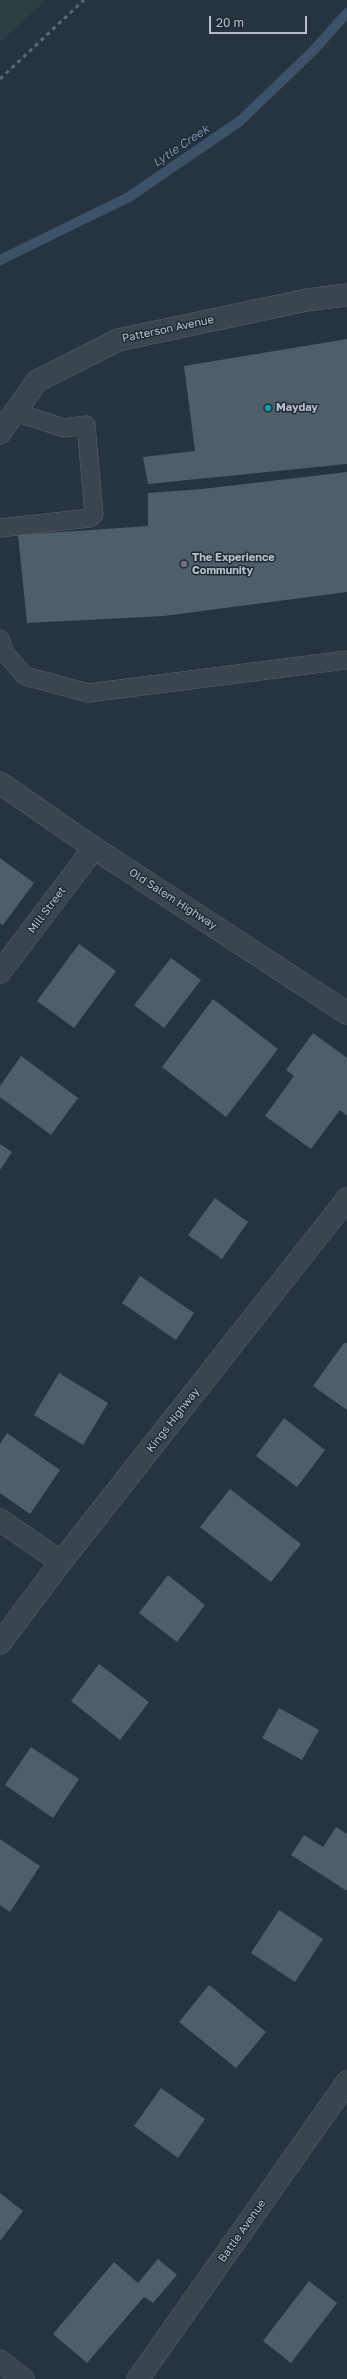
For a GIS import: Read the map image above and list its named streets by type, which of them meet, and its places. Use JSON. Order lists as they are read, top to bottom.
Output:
{
  "streets": {
    "street": [
      "Patterson Avenue",
      "Old Salem Highway",
      "Mill Street",
      "Kings Highway",
      "Battle Avenue"
    ]
  },
  "crossings": [
    ["Old Salem Highway", "Mill Street"]
  ],
  "water": ["Lytle Creek"],
  "places": ["Mayday", "The Experience Community"],
  "scale_bar": "20 m"
}
